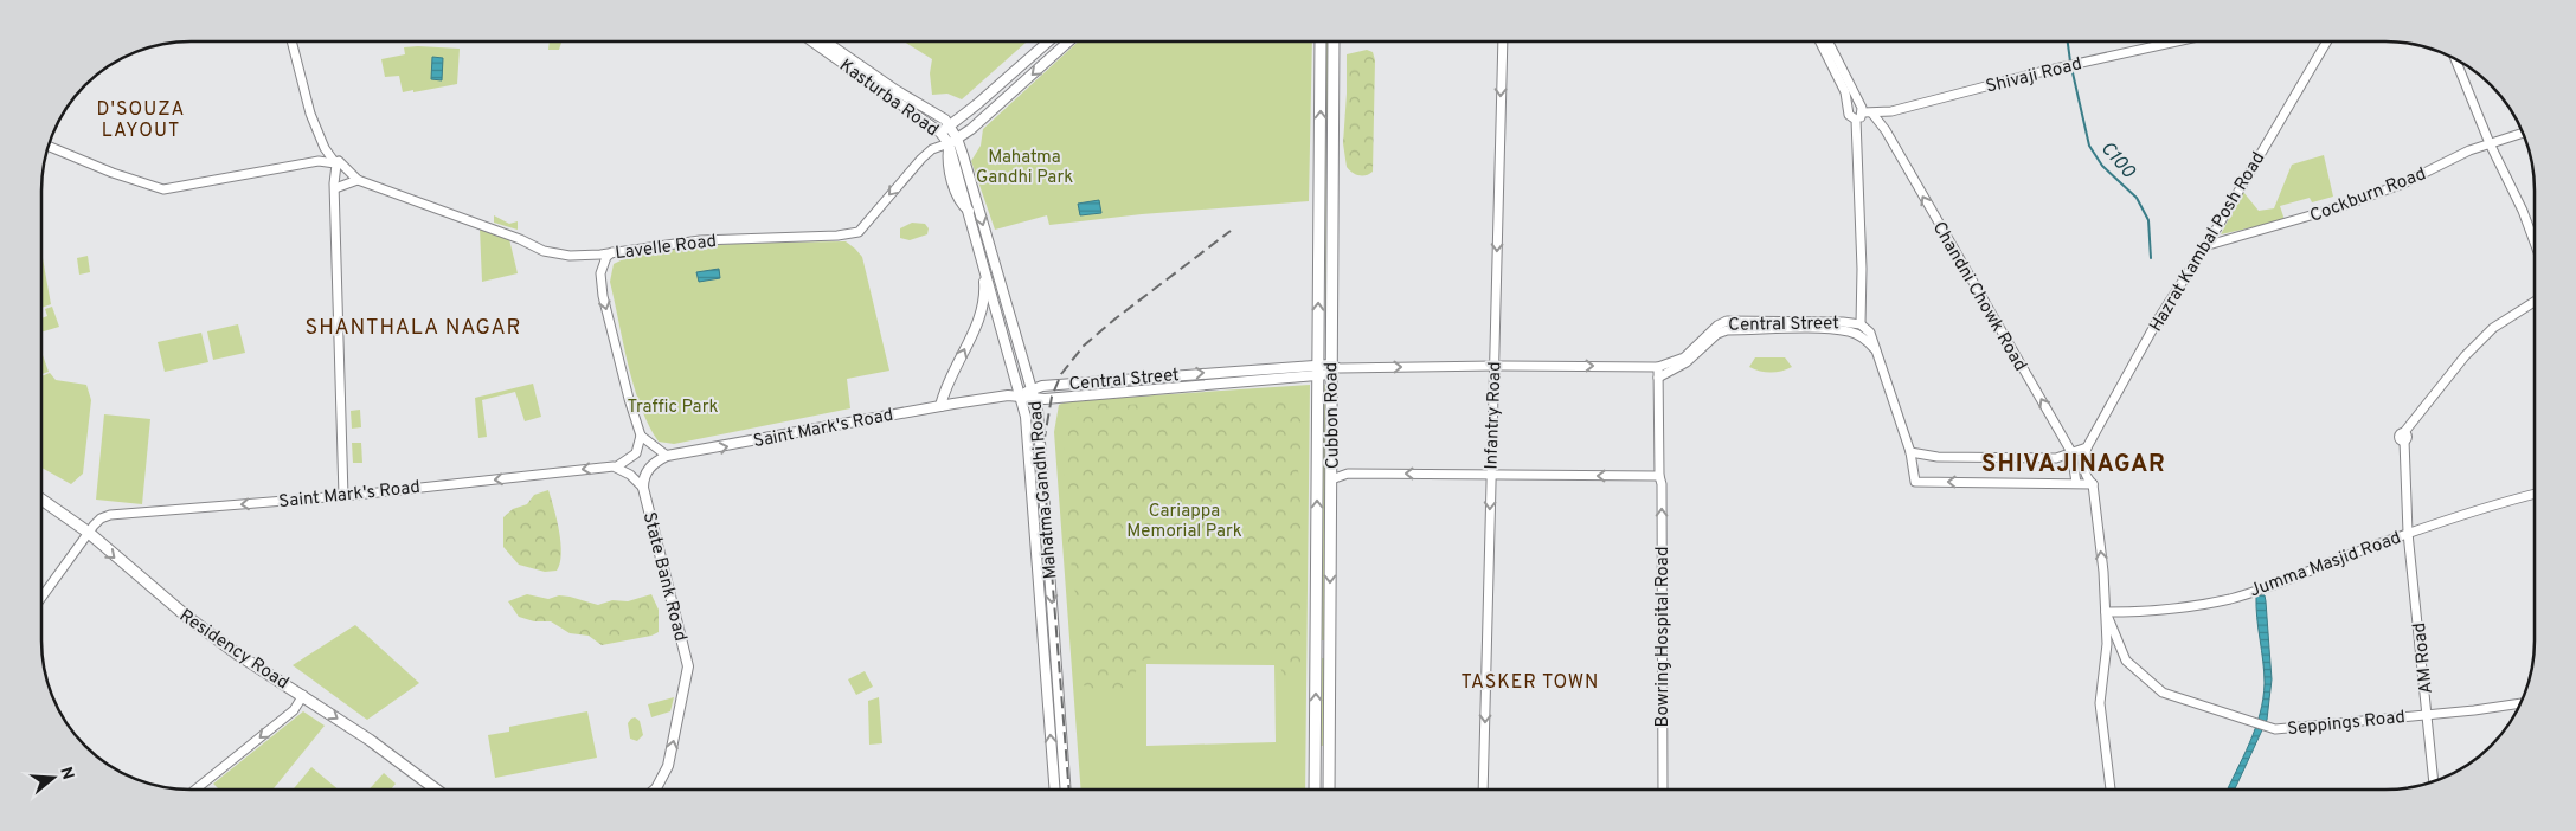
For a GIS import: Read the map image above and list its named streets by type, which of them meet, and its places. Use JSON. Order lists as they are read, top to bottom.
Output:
{
  "streets": {
    "main road": [
      "Kasturba Road",
      "Central Street",
      "Cubbon Road",
      "Saint Mark's Road",
      "Mahatma Gandhi Road",
      "State Bank Road",
      "Residency Road"
    ],
    "street": [
      "Shivaji Road",
      "Cockburn Road",
      "Hazrat Kambal Posh Road",
      "Lavelle Road",
      "Chandni Chowk Road",
      "Infantry Road",
      "Jumma Masjid Road",
      "Bowring Hospital Road",
      "AM Road",
      "Seppings Road"
    ]
  },
  "crossings": [
    ["Shivaji Road", "Chandni Chowk Road"],
    ["Kasturba Road", "Lavelle Road"],
    ["Kasturba Road", "Mahatma Gandhi Road"],
    ["Cockburn Road", "Hazrat Kambal Posh Road"],
    ["Hazrat Kambal Posh Road", "Jumma Masjid Road"],
    ["Hazrat Kambal Posh Road", "Seppings Road"],
    ["Lavelle Road", "Mahatma Gandhi Road"],
    ["Central Street", "Cubbon Road"],
    ["Central Street", "Infantry Road"],
    ["Central Street", "Saint Mark's Road"],
    ["Central Street", "Mahatma Gandhi Road"],
    ["Central Street", "Bowring Hospital Road"],
    ["Saint Mark's Road", "Mahatma Gandhi Road"],
    ["Saint Mark's Road", "Residency Road"],
    ["Jumma Masjid Road", "AM Road"],
    ["Jumma Masjid Road", "Seppings Road"],
    ["AM Road", "Seppings Road"]
  ],
  "one_way": [
    "Lavelle Road",
    "Chandni Chowk Road",
    "Infantry Road",
    "State Bank Road",
    "Bowring Hospital Road",
    "Residency Road"
  ],
  "districts": [
    "D'SOUZA LAYOUT",
    "SHANTHALA NAGAR",
    "SHIVAJINAGAR",
    "TASKER TOWN"
  ],
  "water": ["C100"],
  "parks": ["Mahatma Gandhi Park", "Traffic Park", "Cariappa Memorial Park"],
  "north": "right"
}
